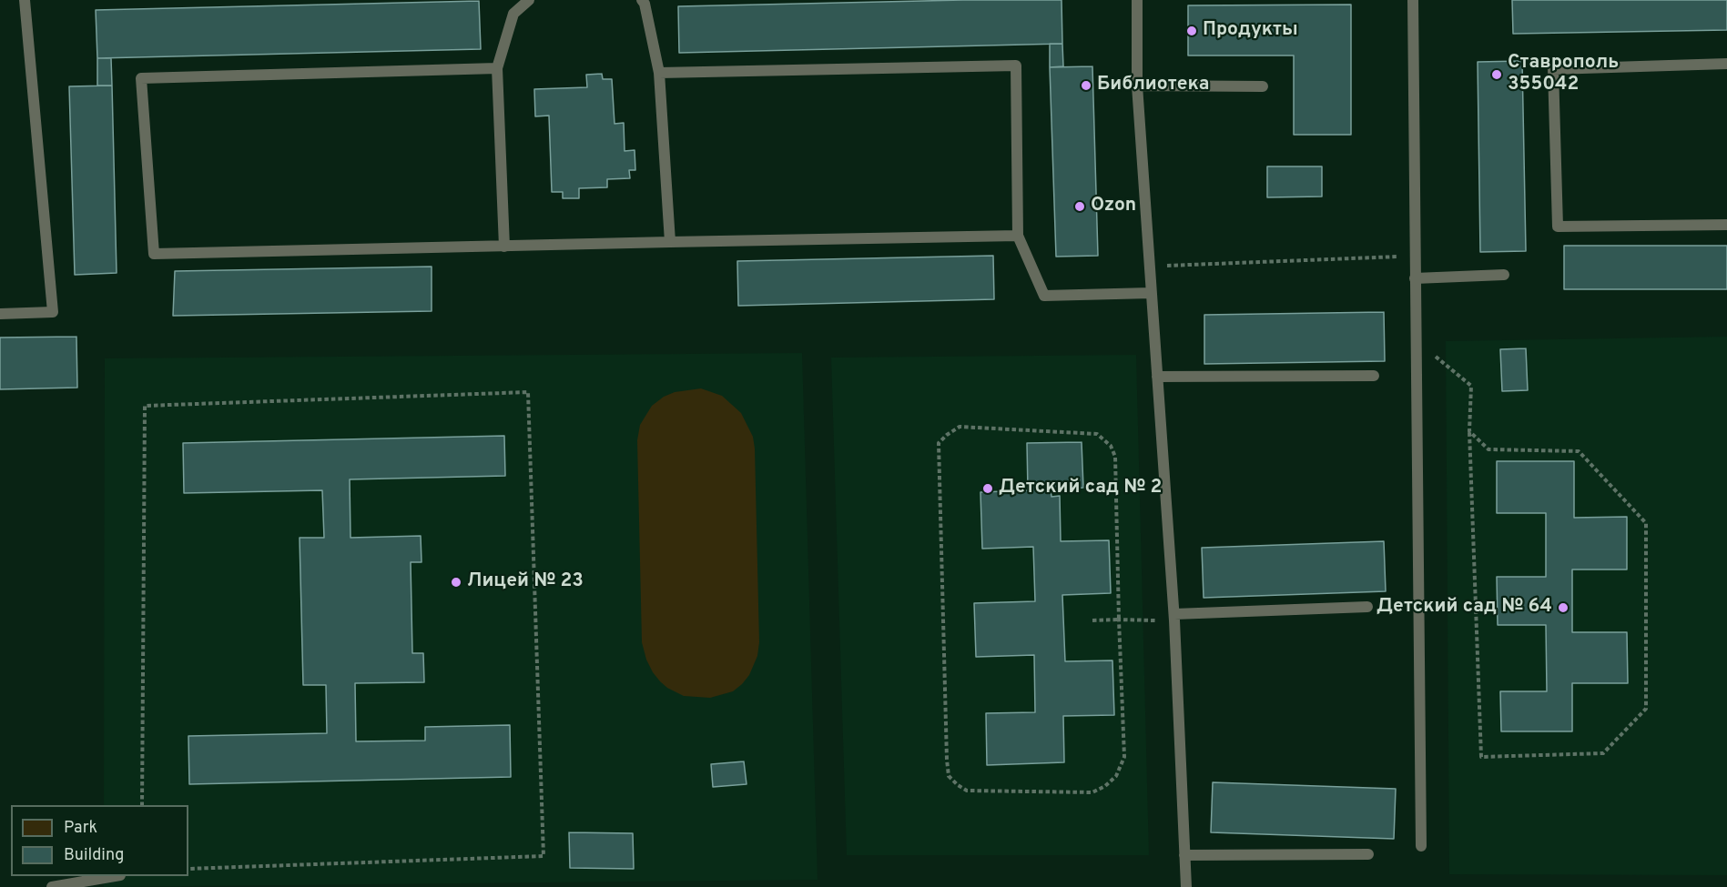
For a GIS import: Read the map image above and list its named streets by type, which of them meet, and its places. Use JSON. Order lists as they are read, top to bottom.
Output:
{
  "places": [
    "Продукты",
    "Ставрополь 355042",
    "Библиотека",
    "Ozon",
    "Детский сад № 2",
    "Лицей № 23",
    "Детский сад № 64"
  ],
  "legend": ["Park", "Building"]
}
